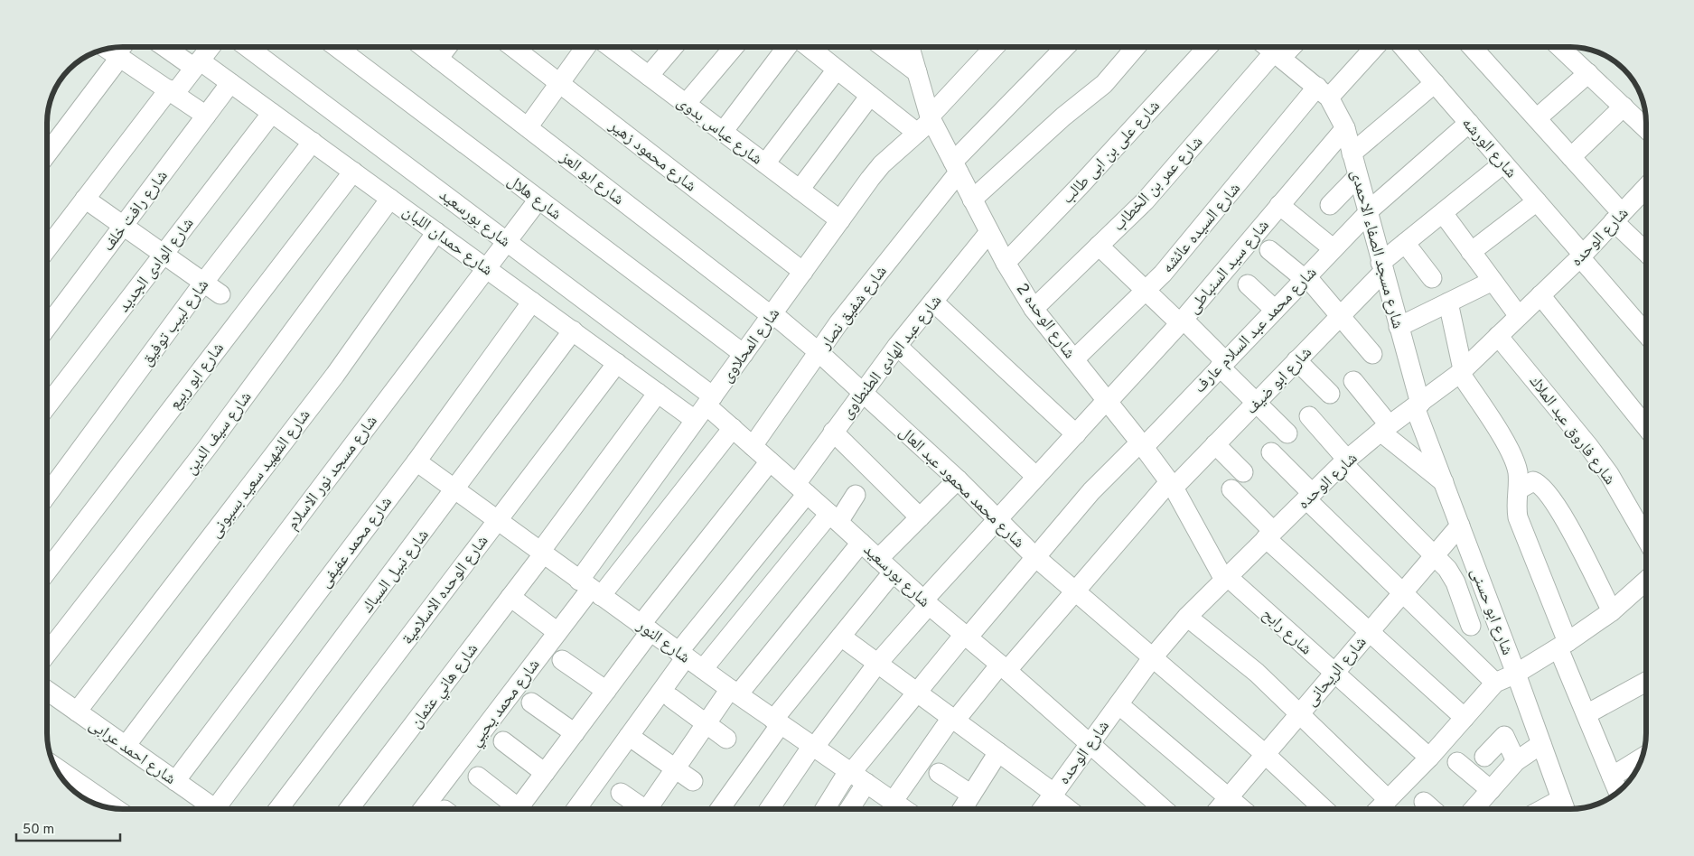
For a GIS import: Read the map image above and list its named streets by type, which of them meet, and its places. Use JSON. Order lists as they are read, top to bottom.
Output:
{
  "streets": {
    "street": [
      "شارع عباس بدوى",
      "شارع الورشه",
      "شارع على بن ابى طالب",
      "شارع محمود زهير",
      "شارع ابو العز",
      "شارع عمر بن الخطاب",
      "شارع هلال",
      "شارع رافت خلف",
      "شارع بورسعيد",
      "شارع السيده عائشه",
      "شارع الوحده",
      "شارع حمدان اللبان",
      "شارع مسجد الصفاء الاحمدى",
      "شارع الوادى الجديد",
      "شارع سيد السنباطى",
      "شارع شفيق نصار",
      "شارع الوحده 2",
      "شارع لبيب توفيق",
      "شارع محمد عبد السلام عارف",
      "شارع المحلاوى",
      "شارع عبد الهادى الطنطاوى",
      "شارع ابو ربيع",
      "شارع ابو ضيف",
      "شارع فاروق عبد الملاك",
      "شارع سيف الدين",
      "شارع مسجد نور الاسلام",
      "شارع الشهيد سعيد بسيونى",
      "شارع محمد محمود عبد العال",
      "شارع محمد عفيفى",
      "شارع نبيل السباك",
      "شارع الوحده الاسلامية",
      "شارع ابو حسنى",
      "شارع رابح",
      "شارع النور",
      "شارع الريحانى",
      "شارع هاني عثمان",
      "شارع محمد يحيي",
      "شارع احمد عرابى"
    ]
  },
  "crossings": [
    ["شارع عباس بدوى", "شارع المحلاوى"],
    ["شارع الورشه", "شارع الوحده"],
    ["شارع الورشه", "شارع محمد عبد السلام عارف"],
    ["شارع الورشه", "شارع ابو ضيف"],
    ["شارع على بن ابى طالب", "شارع الوحده 2"],
    ["شارع محمود زهير", "شارع المحلاوى"],
    ["شارع ابو العز", "شارع المحلاوى"],
    ["شارع ابو العز", "شارع محمد محمود عبد العال"],
    ["شارع عمر بن الخطاب", "شارع الوحده 2"],
    ["شارع هلال", "شارع المحلاوى"],
    ["شارع هلال", "شارع مسجد نور الاسلام"],
    ["شارع رافت خلف", "شارع حمدان اللبان"],
    ["شارع بورسعيد", "شارع الوحده"],
    ["شارع بورسعيد", "شارع حمدان اللبان"],
    ["شارع بورسعيد", "شارع سيد السنباطى"],
    ["شارع بورسعيد", "شارع شفيق نصار"],
    ["شارع بورسعيد", "شارع محمد عبد السلام عارف"],
    ["شارع بورسعيد", "شارع المحلاوى"],
    ["شارع بورسعيد", "شارع عبد الهادى الطنطاوى"],
    ["شارع بورسعيد", "شارع ابو ضيف"],
    ["شارع بورسعيد", "شارع مسجد نور الاسلام"],
    ["شارع السيده عائشه", "شارع مسجد الصفاء الاحمدى"],
    ["شارع السيده عائشه", "شارع الوحده 2"],
    ["شارع الوحده", "شارع مسجد الصفاء الاحمدى"],
    ["شارع الوحده", "شارع الوحده 2"],
    ["شارع الوحده", "شارع فاروق عبد الملاك"],
    ["شارع الوحده", "شارع محمد محمود عبد العال"],
    ["شارع الوحده", "شارع ابو حسنى"],
    ["شارع الوحده", "شارع رابح"],
    ["شارع حمدان اللبان", "شارع الوادى الجديد"],
    ["شارع حمدان اللبان", "شارع لبيب توفيق"],
    ["شارع حمدان اللبان", "شارع المحلاوى"],
    ["شارع حمدان اللبان", "شارع ابو ربيع"],
    ["شارع حمدان اللبان", "شارع سيف الدين"],
    ["شارع حمدان اللبان", "شارع مسجد نور الاسلام"],
    ["شارع حمدان اللبان", "شارع الشهيد سعيد بسيونى"],
    ["شارع حمدان اللبان", "شارع محمد عفيفى"],
    ["شارع حمدان اللبان", "شارع نبيل السباك"],
    ["شارع حمدان اللبان", "شارع الوحده الاسلامية"],
    ["شارع حمدان اللبان", "شارع هاني عثمان"],
    ["شارع مسجد الصفاء الاحمدى", "شارع سيد السنباطى"],
    ["شارع مسجد الصفاء الاحمدى", "شارع محمد عبد السلام عارف"],
    ["شارع مسجد الصفاء الاحمدى", "شارع ابو ضيف"],
    ["شارع مسجد الصفاء الاحمدى", "شارع ابو حسنى"],
    ["شارع سيد السنباطى", "شارع الوحده 2"],
    ["شارع سيد السنباطى", "شارع محمد محمود عبد العال"],
    ["شارع سيد السنباطى", "شارع النور"],
    ["شارع شفيق نصار", "شارع الوحده 2"],
    ["شارع شفيق نصار", "شارع محمد محمود عبد العال"],
    ["شارع الوحده 2", "شارع محمد عبد السلام عارف"],
    ["شارع الوحده 2", "شارع المحلاوى"],
    ["شارع الوحده 2", "شارع عبد الهادى الطنطاوى"],
    ["شارع الوحده 2", "شارع ابو ضيف"],
    ["شارع الوحده 2", "شارع رابح"],
    ["شارع محمد عبد السلام عارف", "شارع محمد محمود عبد العال"],
    ["شارع محمد عبد السلام عارف", "شارع النور"],
    ["شارع المحلاوى", "شارع محمد محمود عبد العال"],
    ["شارع المحلاوى", "شارع النور"],
    ["شارع المحلاوى", "شارع محمد يحيي"],
    ["شارع عبد الهادى الطنطاوى", "شارع محمد محمود عبد العال"],
    ["شارع عبد الهادى الطنطاوى", "شارع النور"],
    ["شارع ابو ضيف", "شارع محمد محمود عبد العال"],
    ["شارع ابو ضيف", "شارع النور"],
    ["شارع مسجد نور الاسلام", "شارع احمد عرابى"],
    ["شارع الشهيد سعيد بسيونى", "شارع احمد عرابى"],
    ["شارع محمد محمود عبد العال", "شارع الريحانى"],
    ["شارع محمد عفيفى", "شارع النور"],
    ["شارع محمد عفيفى", "شارع احمد عرابى"],
    ["شارع نبيل السباك", "شارع النور"],
    ["شارع الوحده الاسلامية", "شارع النور"],
    ["شارع ابو حسنى", "شارع الريحانى"],
    ["شارع رابح", "شارع الريحانى"],
    ["شارع النور", "شارع هاني عثمان"],
    ["شارع النور", "شارع محمد يحيي"]
  ],
  "scale_bar": "50 m"
}
